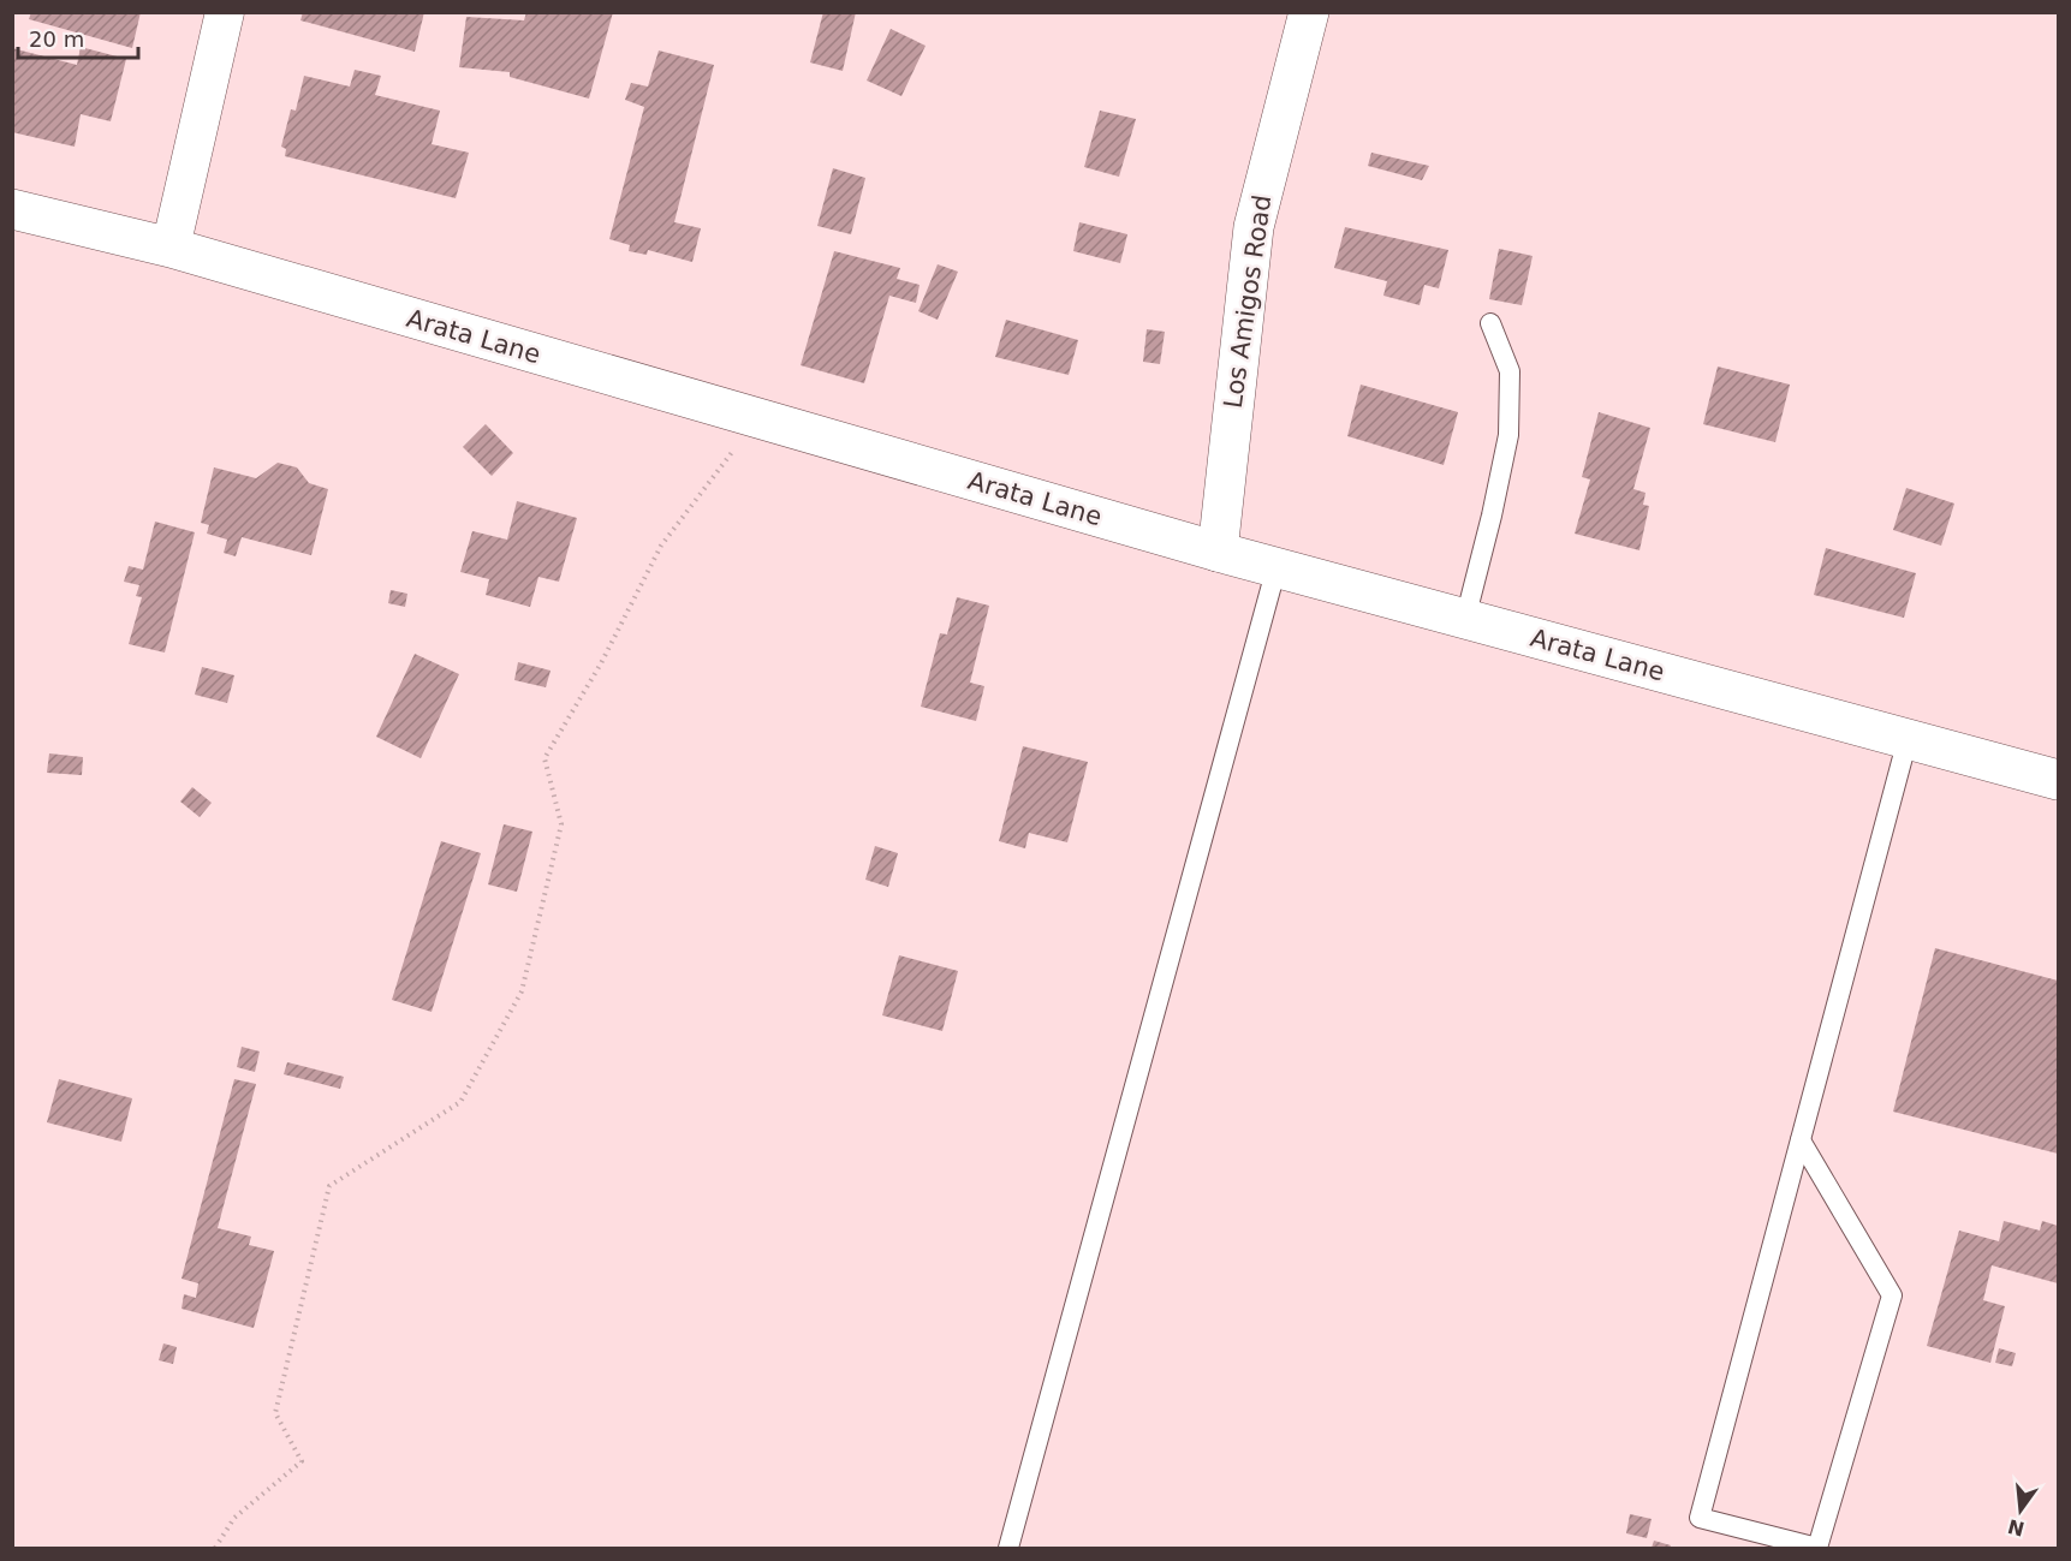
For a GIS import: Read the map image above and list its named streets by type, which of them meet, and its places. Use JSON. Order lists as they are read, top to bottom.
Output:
{
  "streets": {
    "street": ["Los Amigos Road", "Arata Lane"]
  },
  "crossings": [
    ["Los Amigos Road", "Arata Lane"]
  ],
  "scale_bar": "20 m",
  "north": "bottom"
}
